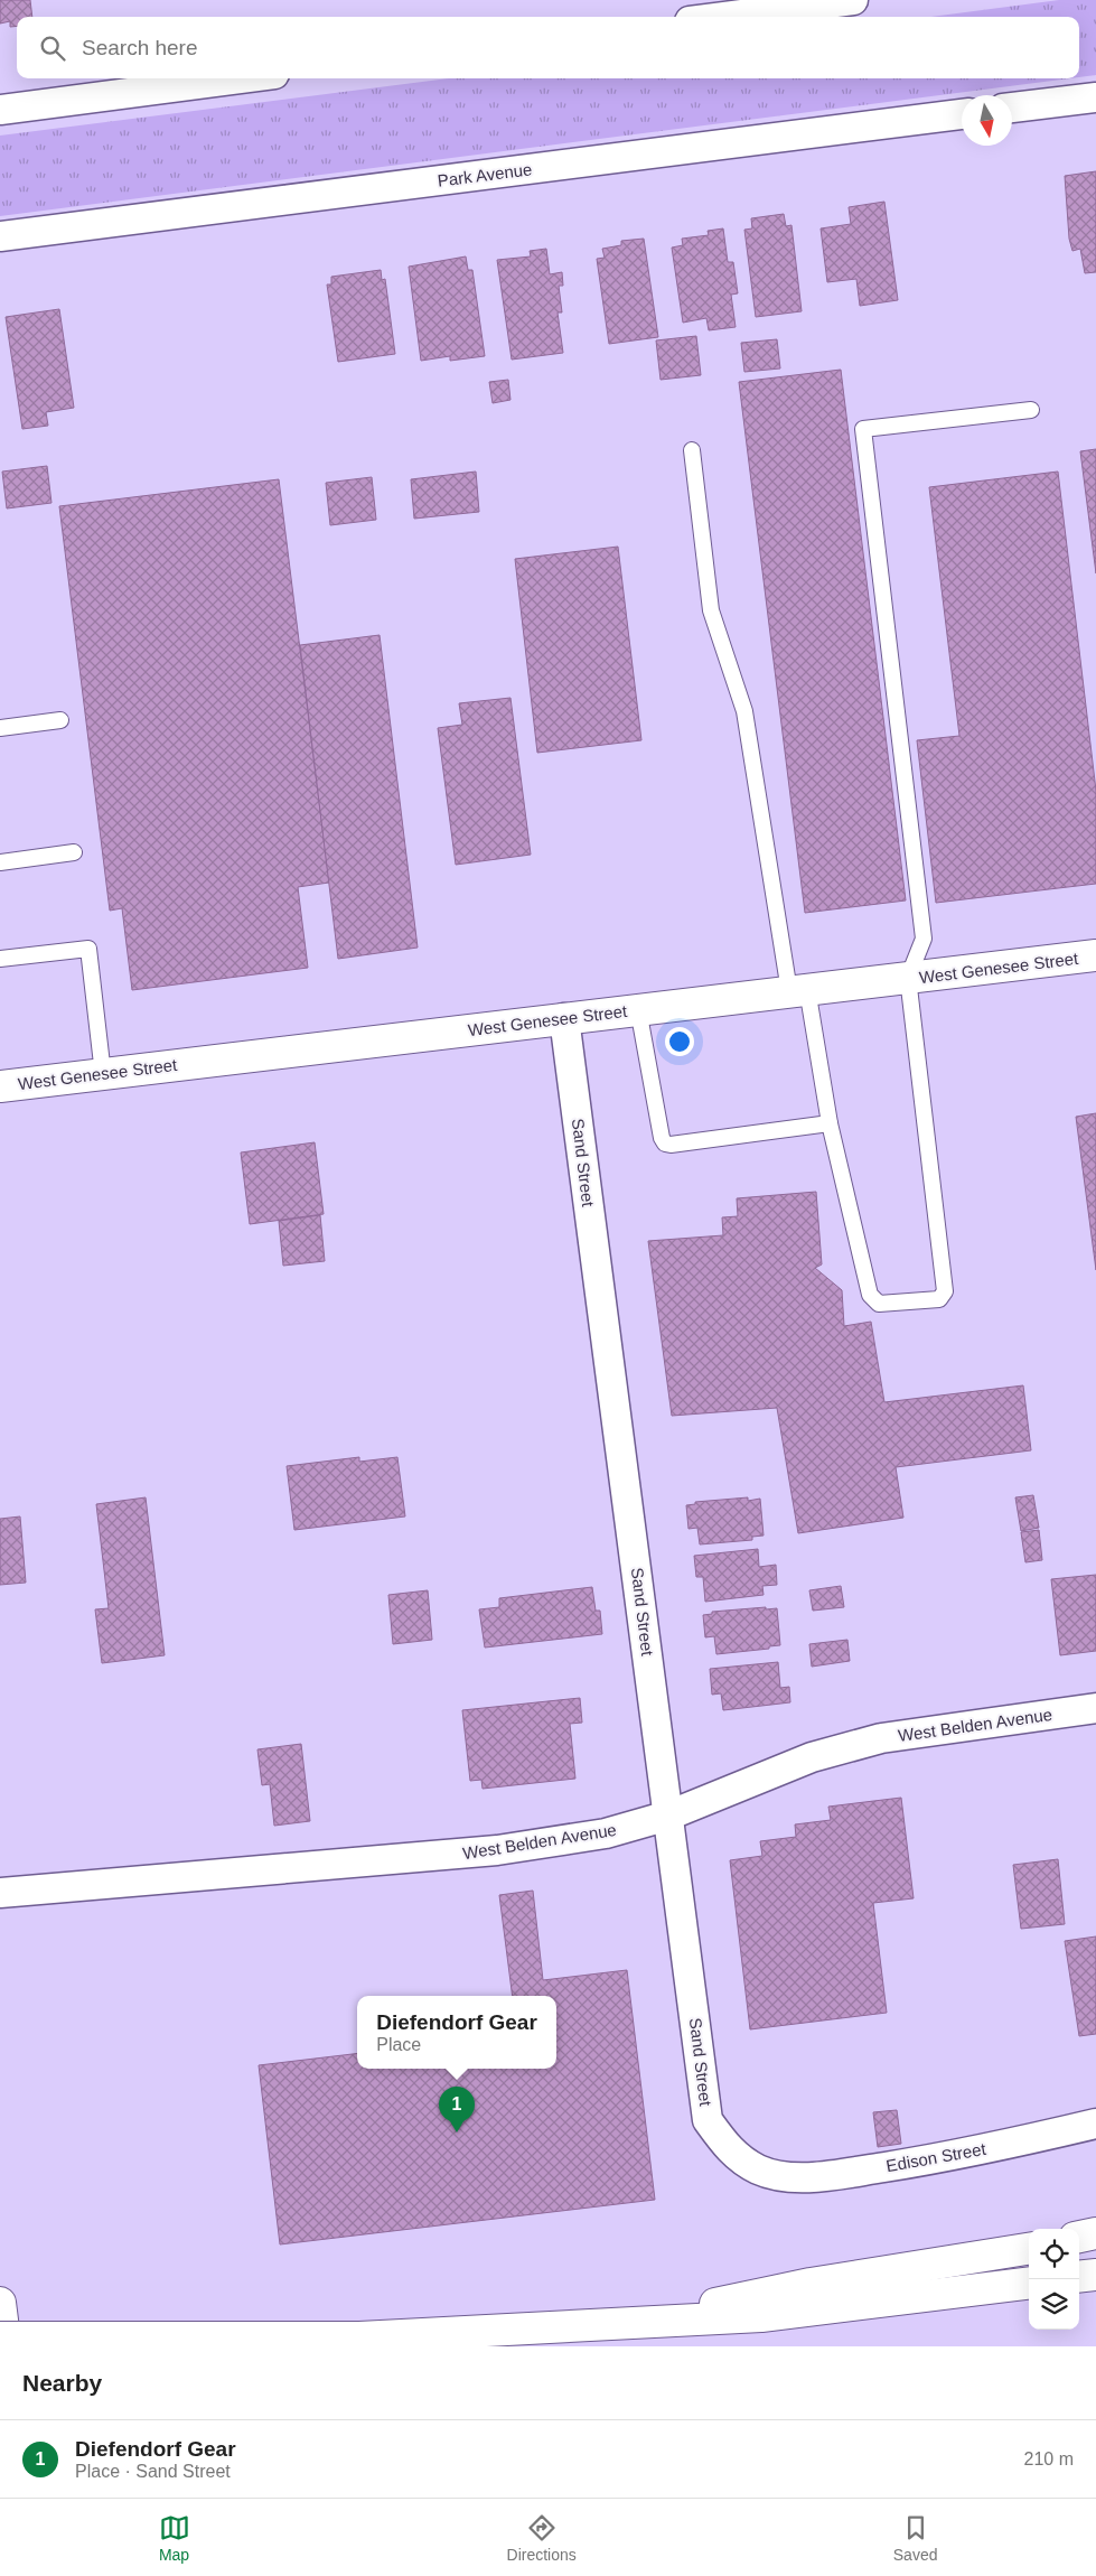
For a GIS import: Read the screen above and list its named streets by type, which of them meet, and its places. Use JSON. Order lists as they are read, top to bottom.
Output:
{
  "streets": {
    "main road": ["West Genesee Street"],
    "street": [
      "Park Avenue",
      "Sand Street",
      "West Belden Avenue",
      "Edison Street"
    ]
  },
  "crossings": [
    ["West Genesee Street", "Sand Street"],
    ["Sand Street", "West Belden Avenue"],
    ["Sand Street", "Edison Street"]
  ],
  "north": "bottom",
  "page": {
    "search": "Search here",
    "popup": ["Diefendorf Gear", "Place"],
    "pins": "1",
    "heading": "Nearby",
    "list": [
      {
        "mark": "1",
        "name": "Diefendorf Gear",
        "note": "Place · Sand Street",
        "value": "210 m"
      }
    ],
    "nav": ["Map", "Directions", "Saved"]
  }
}
